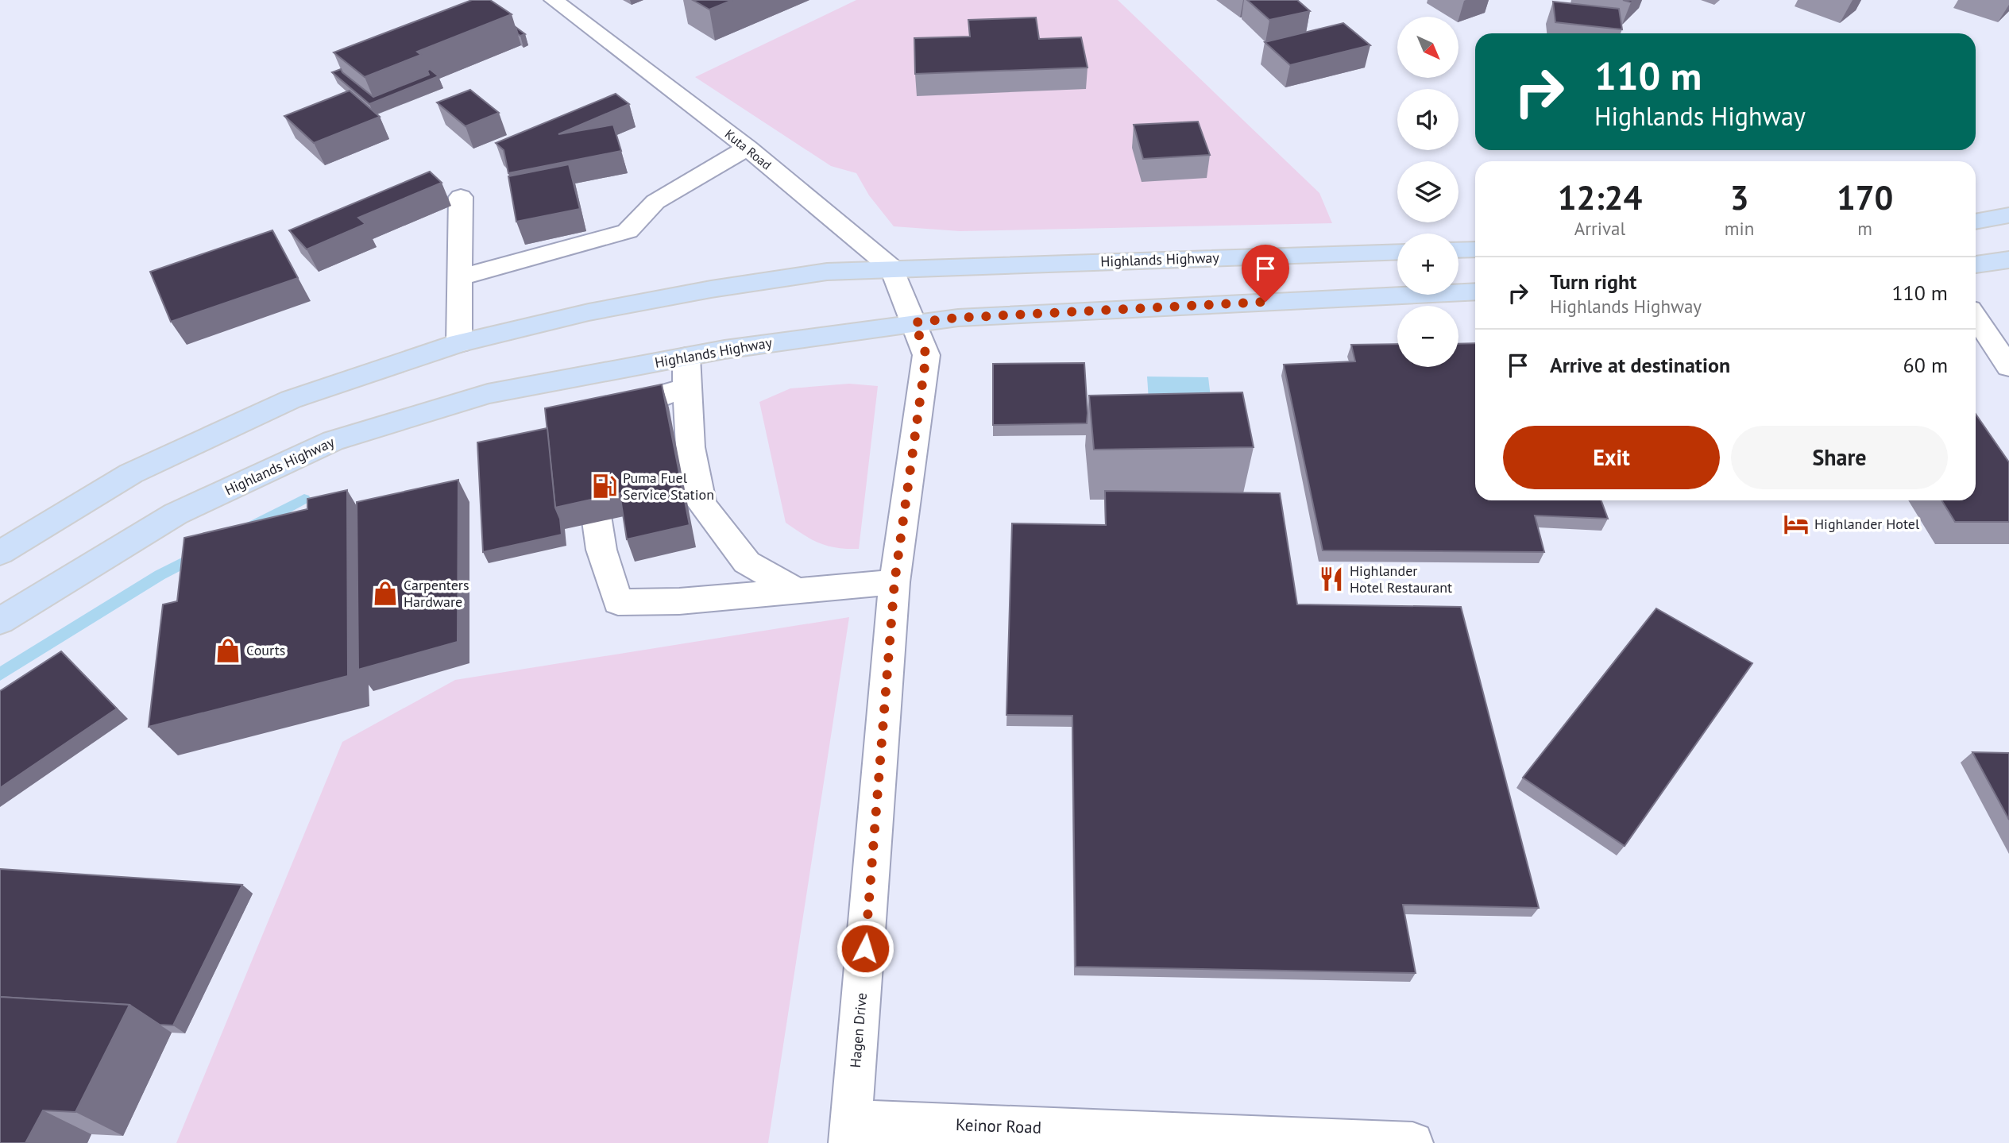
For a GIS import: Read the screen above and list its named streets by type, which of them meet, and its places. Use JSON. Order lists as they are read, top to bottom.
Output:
{
  "streets": {
    "main road": ["Highlands Highway"],
    "street": ["Kuta Road", "Hagen Drive", "Keinor Road"]
  },
  "crossings": [
    ["Kuta Road", "Highlands Highway"],
    ["Kuta Road", "Hagen Drive"],
    ["Highlands Highway", "Hagen Drive"],
    ["Hagen Drive", "Keinor Road"]
  ],
  "places": {
    "fuel station": ["Puma Fuel Service Station"],
    "hotel": ["Highlander Hotel"],
    "restaurant": ["Highlander Hotel Restaurant"],
    "shop": ["Carpenters Hardware", "Courts"]
  },
  "north": "bottom right",
  "page": {
    "map_buttons": ["+", "−"],
    "turn": ["110 m", "Highlands Highway"],
    "eta": [
      "12:24",
      "Arrival",
      "3",
      "min",
      "170",
      "m"
    ],
    "list": [
      {
        "name": "Turn right",
        "note": "Highlands Highway",
        "value": "110 m"
      },
      {
        "name": "Arrive at destination",
        "value": "60 m"
      }
    ],
    "buttons": ["Exit", "Share"]
  }
}
